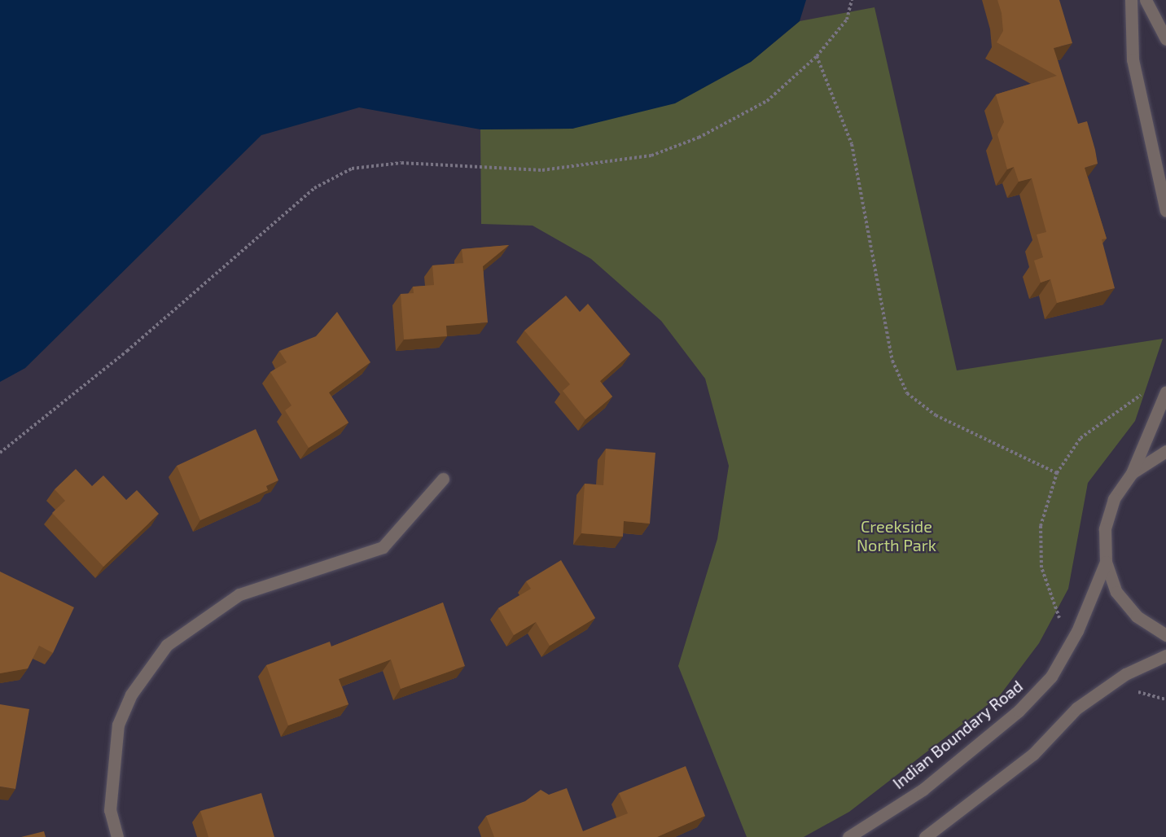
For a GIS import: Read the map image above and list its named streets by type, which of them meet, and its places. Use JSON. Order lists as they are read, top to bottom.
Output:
{
  "streets": {
    "street": ["Indian Boundary Road"]
  },
  "parks": ["Creekside North Park"]
}
